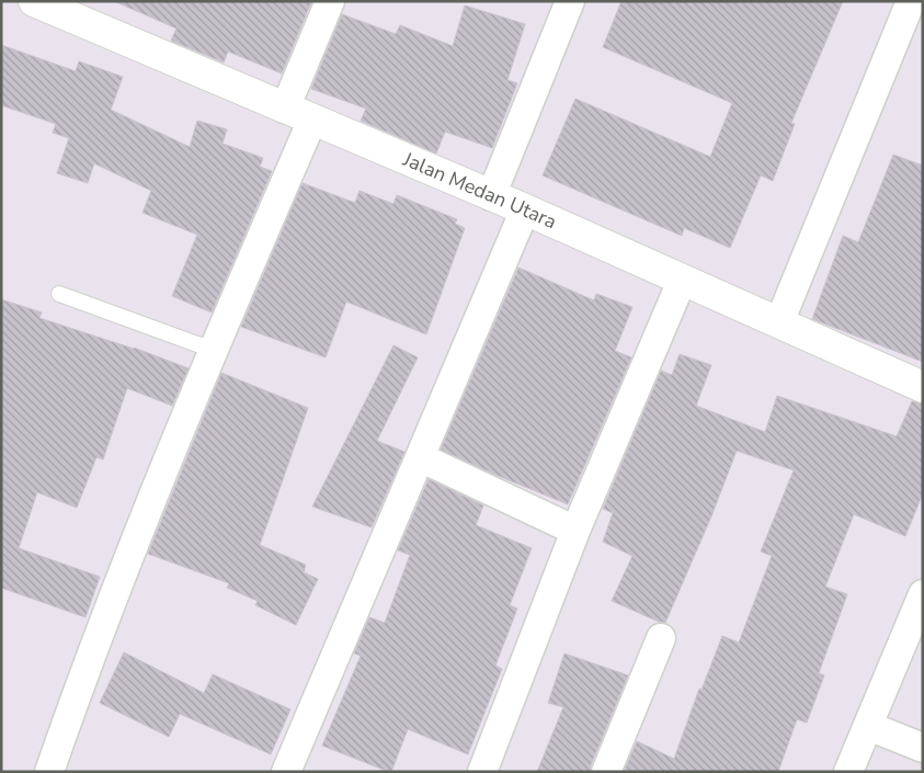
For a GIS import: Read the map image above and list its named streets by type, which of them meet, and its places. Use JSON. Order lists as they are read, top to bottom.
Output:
{
  "streets": {
    "street": ["Jalan Medan Utara"]
  }
}
